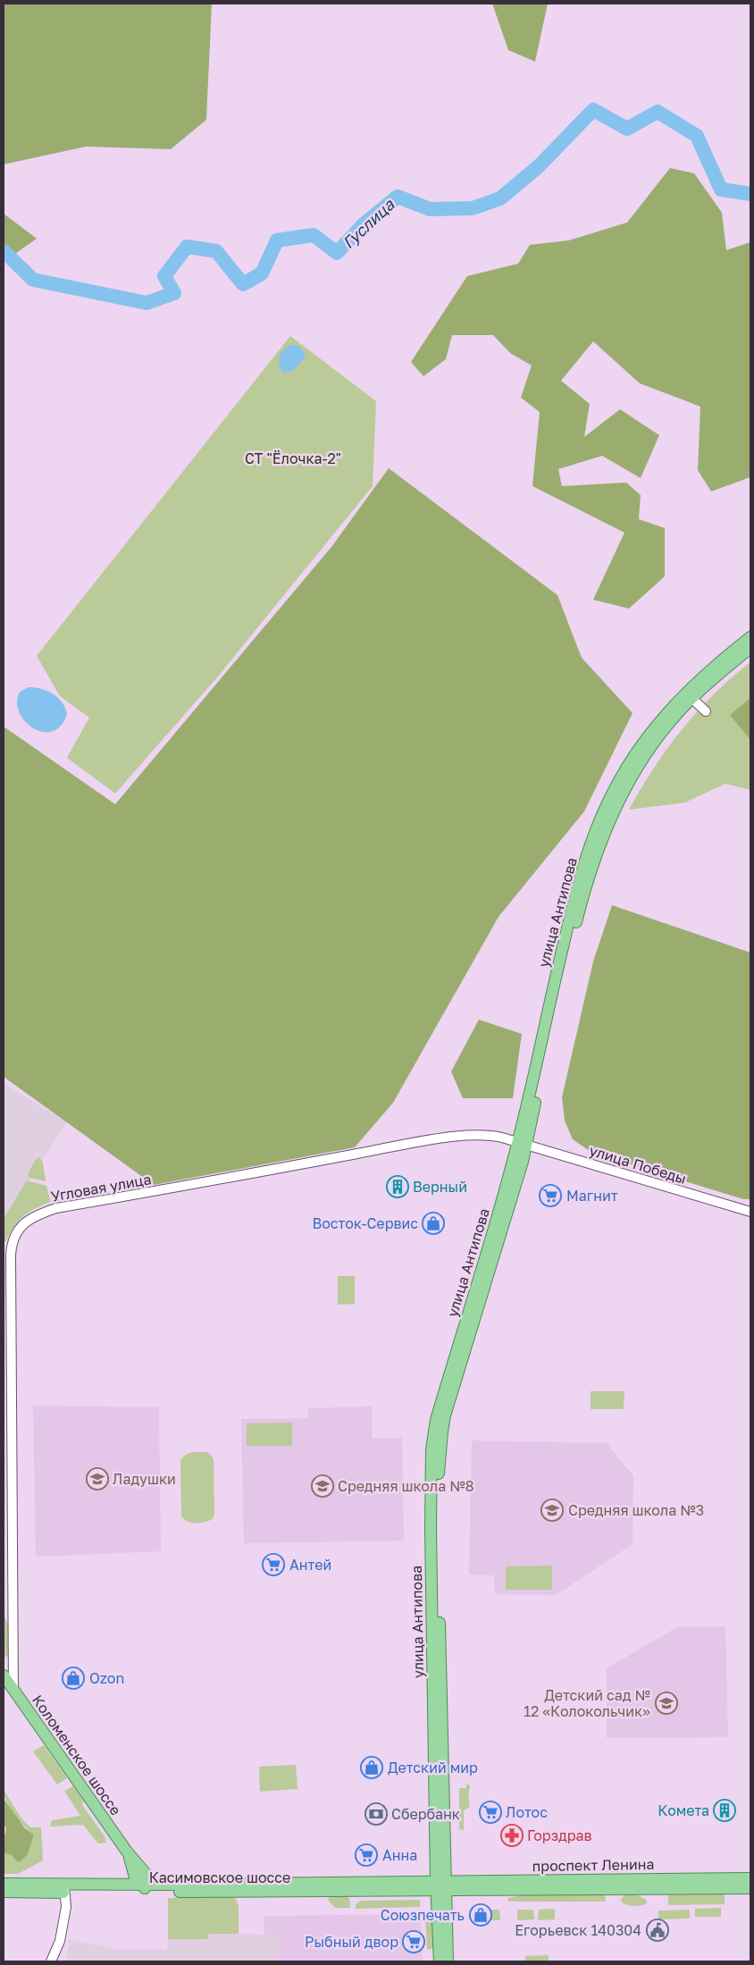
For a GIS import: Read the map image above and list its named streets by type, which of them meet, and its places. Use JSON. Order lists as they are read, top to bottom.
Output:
{
  "streets": {
    "main road": [
      "улица Антипова",
      "Коломенское шоссе",
      "проспект Ленина",
      "Касимовское шоссе"
    ],
    "street": ["улица Победы", "Угловая улица"]
  },
  "crossings": [
    ["улица Антипова", "улица Победы"],
    ["улица Антипова", "Угловая улица"],
    ["улица Антипова", "проспект Ленина"],
    ["улица Антипова", "Касимовское шоссе"],
    ["улица Победы", "Угловая улица"],
    ["Угловая улица", "Коломенское шоссе"],
    ["Коломенское шоссе", "Касимовское шоссе"],
    ["проспект Ленина", "Касимовское шоссе"]
  ],
  "water": ["Гуслица"],
  "parks": ["СТ \"Ёлочка-2\""],
  "places": {
    "building": ["Верный", "Комета"],
    "supermarket": [
      "Магнит",
      "Антей",
      "Лотос",
      "Анна",
      "Рыбный двор"
    ],
    "shop": [
      "Восток-Сервис",
      "Ozon",
      "Детский мир",
      "Союзпечать"
    ],
    "school or university": [
      "Ладушки",
      "Средняя школа №8",
      "Средняя школа №3",
      "Детский сад № 12 «Колокольчик»"
    ],
    "bank": ["Сбербанк"],
    "pharmacy": ["Горздрав"],
    "public building": ["Егорьевск 140304"]
  }
}
